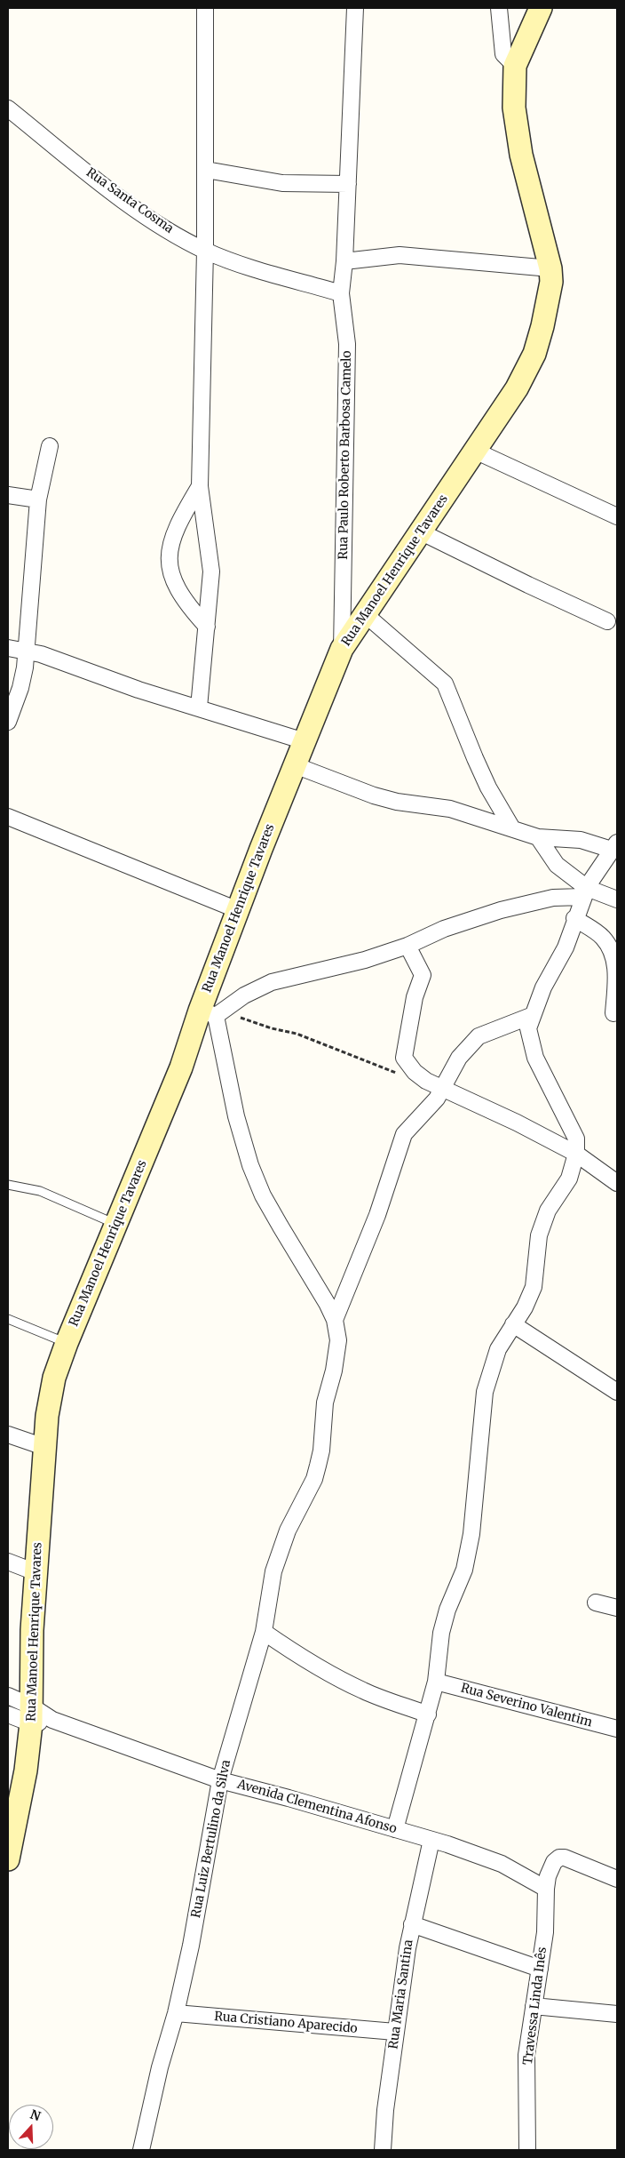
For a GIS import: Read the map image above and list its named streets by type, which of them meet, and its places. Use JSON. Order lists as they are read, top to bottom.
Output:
{
  "streets": {
    "street": [
      "Rua Santa Cosma",
      "Rua Paulo Roberto Barbosa Camelo",
      "Rua Manoel Henrique Tavares",
      "Rua Severino Valentim",
      "Avenida Clementina Afonso",
      "Rua Luiz Bertulino da Silva",
      "Rua Maria Santina",
      "Travessa Linda Inês",
      "Rua Cristiano Aparecido"
    ]
  },
  "crossings": [
    ["Rua Santa Cosma", "Rua Paulo Roberto Barbosa Camelo"],
    ["Rua Paulo Roberto Barbosa Camelo", "Rua Manoel Henrique Tavares"],
    ["Rua Manoel Henrique Tavares", "Avenida Clementina Afonso"],
    ["Avenida Clementina Afonso", "Rua Luiz Bertulino da Silva"],
    ["Avenida Clementina Afonso", "Rua Maria Santina"],
    ["Avenida Clementina Afonso", "Travessa Linda Inês"],
    ["Rua Luiz Bertulino da Silva", "Rua Cristiano Aparecido"],
    ["Rua Maria Santina", "Rua Cristiano Aparecido"]
  ],
  "north": "top"
}
